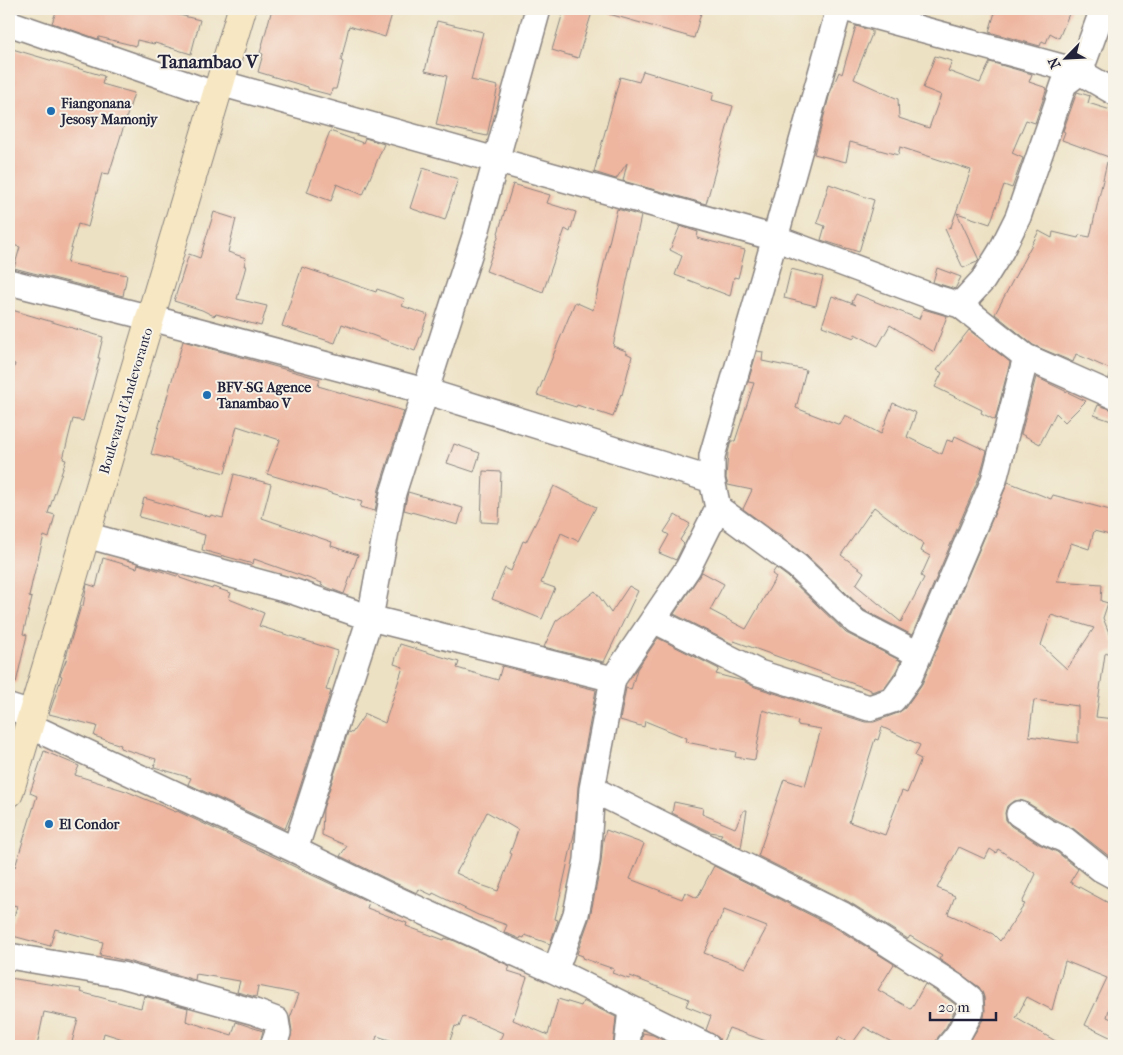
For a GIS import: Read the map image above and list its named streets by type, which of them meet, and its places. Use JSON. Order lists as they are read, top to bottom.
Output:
{
  "streets": {
    "main road": ["Boulevard d'Andevoranto"]
  },
  "districts": ["Tanambao V"],
  "places": ["Fiangonana Jesosy Mamonjy", "BFV-SG Agence Tanambao V", "El Condor"],
  "scale_bar": "20 m",
  "north": "bottom left"
}
